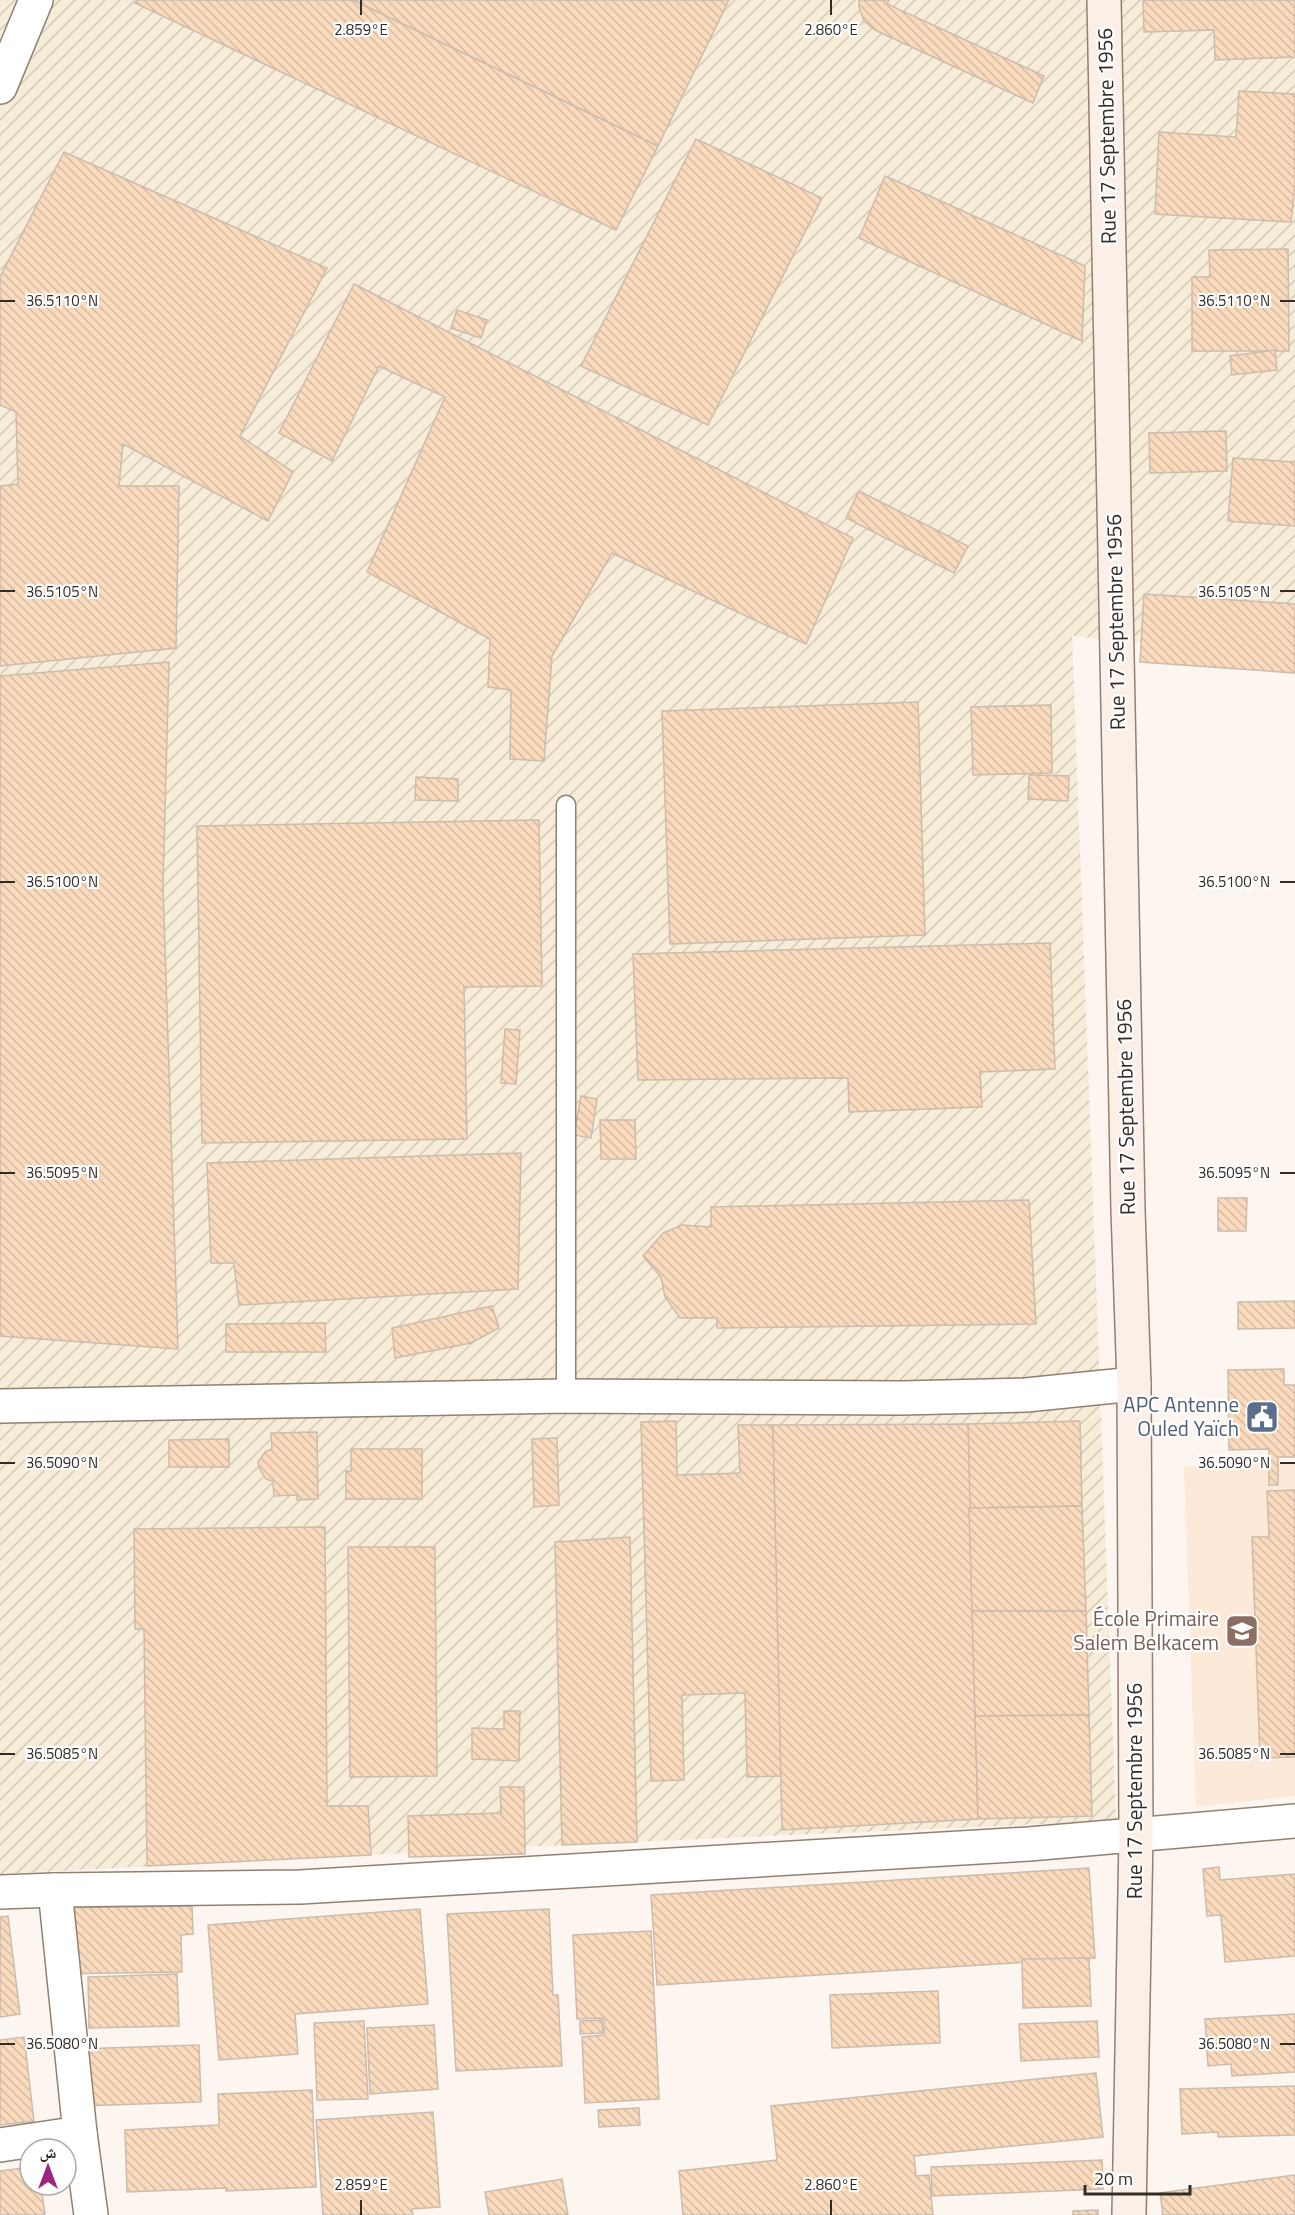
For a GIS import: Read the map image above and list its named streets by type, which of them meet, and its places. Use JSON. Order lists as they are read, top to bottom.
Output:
{
  "streets": {
    "main road": ["Rue 17 Septembre 1956"]
  },
  "places": {
    "public building": ["APC Antenne Ouled Yaïch"],
    "school or university": ["École Primaire Salem Belkacem"]
  },
  "scale_bar": "20 m",
  "north": "top",
  "coordinates": [
    "2.859°E",
    "2.860°E",
    "36.5110°N",
    "36.5105°N",
    "36.5100°N",
    "36.5095°N",
    "36.5090°N",
    "36.5085°N",
    "36.5080°N"
  ]
}
